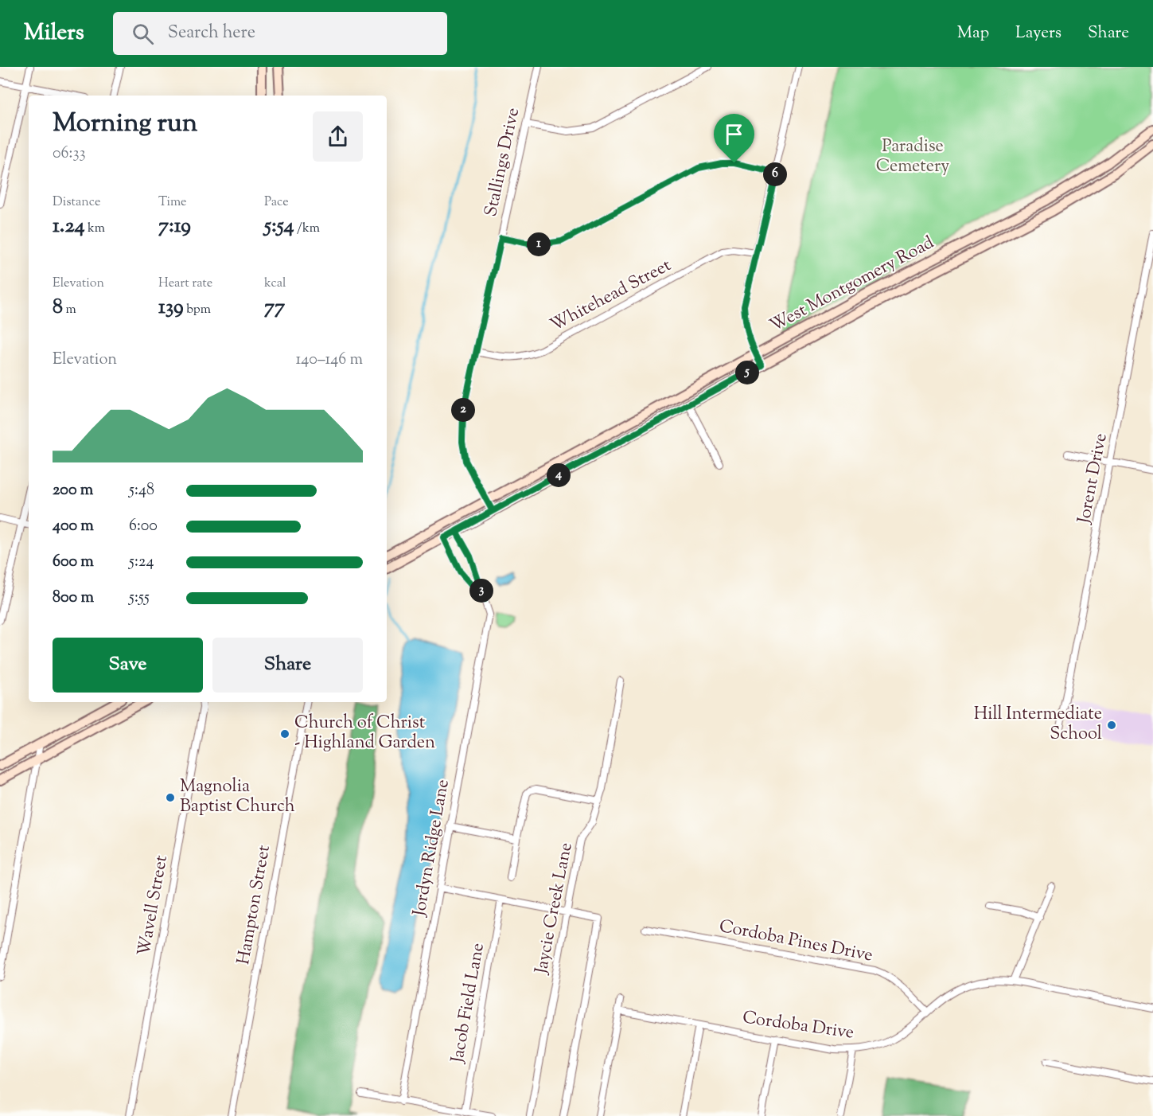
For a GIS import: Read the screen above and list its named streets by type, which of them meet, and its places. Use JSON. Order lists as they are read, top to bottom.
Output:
{
  "streets": {
    "main road": ["West Montgomery Road"],
    "street": [
      "Stallings Drive",
      "Whitehead Street",
      "Jorent Drive",
      "Jordyn Ridge Lane",
      "Hampton Street",
      "Wavell Street",
      "Jaycie Creek Lane",
      "Cordoba Pines Drive",
      "Jacob Field Lane",
      "Cordoba Drive"
    ]
  },
  "crossings": [
    ["Stallings Drive", "West Montgomery Road"],
    ["Stallings Drive", "Whitehead Street"],
    ["West Montgomery Road", "Jordyn Ridge Lane"],
    ["Cordoba Pines Drive", "Cordoba Drive"]
  ],
  "parks": ["Paradise Cemetery"],
  "places": ["Hill Intermediate School", "Church of Christ - Highland Garden", "Magnolia Baptist Church"],
  "page": {
    "header": "Milers",
    "search": "Search here",
    "nav": ["Map", "Layers", "Share"],
    "heading": ["Morning run", "06:33"],
    "pins": [
      "6",
      "1",
      "5",
      "2",
      "4",
      "3"
    ],
    "stats": [
      ["Distance", "1.24 km"],
      ["Time", "7:19"],
      ["Pace", "5:54 /km"],
      ["Elevation", "8 m"],
      ["Heart rate", "139 bpm"],
      ["kcal", "77"]
    ],
    "chart": ["Elevation", "140–146 m"],
    "list": [
      {
        "name": "200 m",
        "note": "5:48"
      },
      {
        "name": "400 m",
        "note": "6:00"
      },
      {
        "name": "600 m",
        "note": "5:24"
      },
      {
        "name": "800 m",
        "note": "5:55"
      }
    ],
    "buttons": ["Save", "Share"]
  }
}
